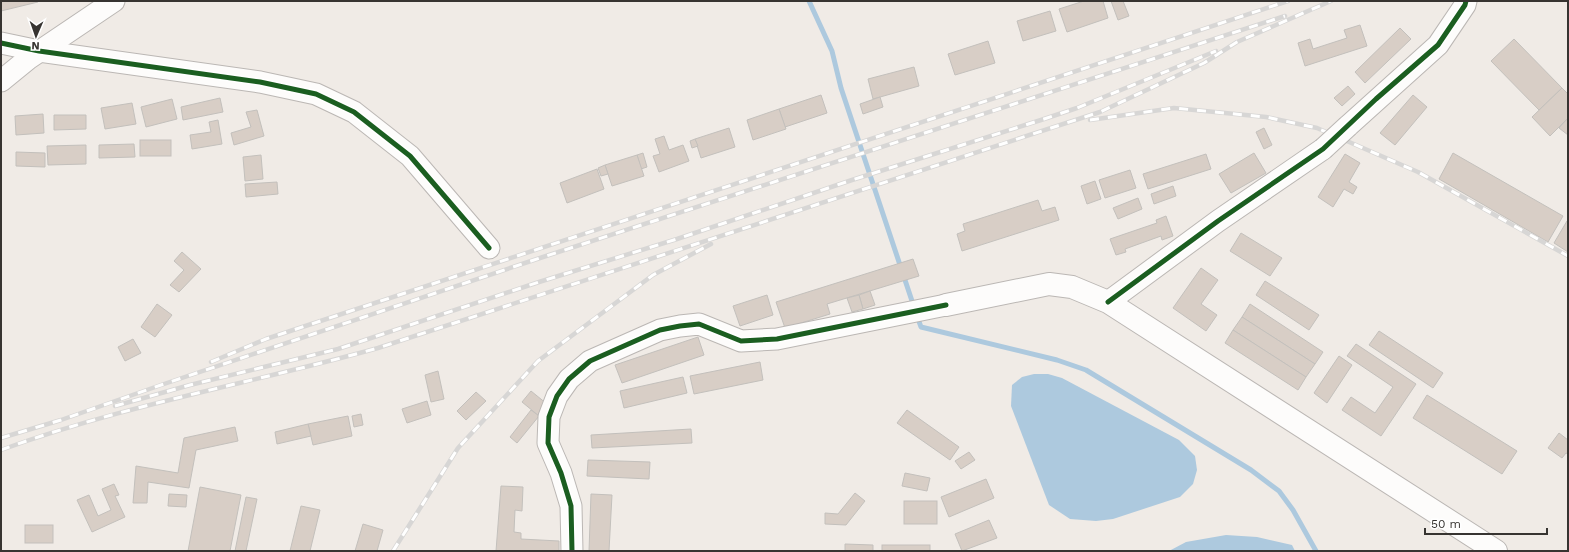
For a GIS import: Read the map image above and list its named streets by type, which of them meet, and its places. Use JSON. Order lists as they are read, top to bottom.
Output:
{
  "scale_bar": "50 m",
  "north": "bottom"
}
